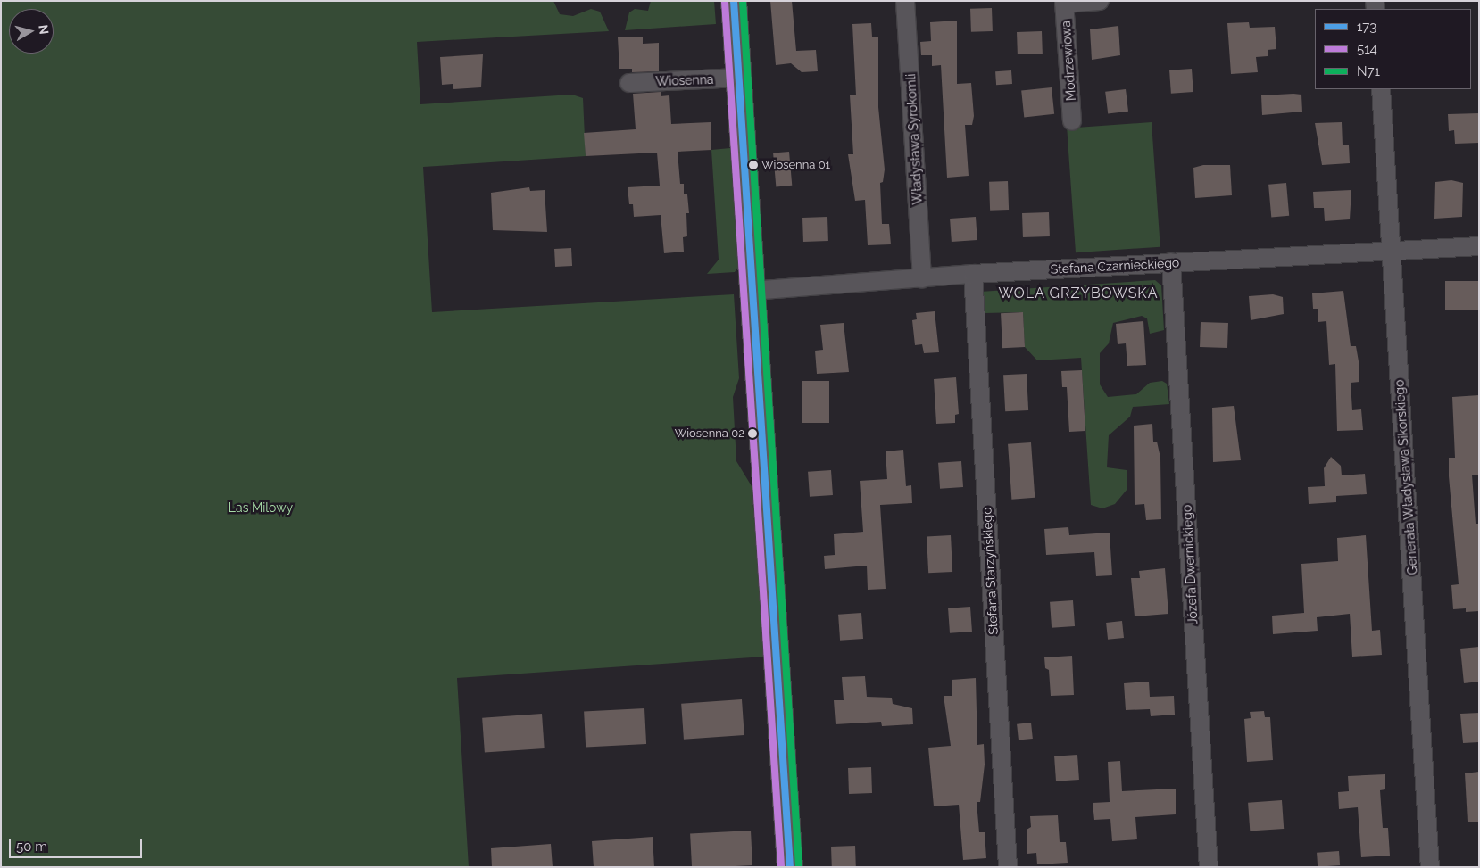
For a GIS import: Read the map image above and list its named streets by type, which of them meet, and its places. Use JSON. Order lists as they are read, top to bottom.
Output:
{
  "streets": {
    "street": [
      "Modrzewiowa",
      "Wiosenna",
      "Władysława Syrokomli",
      "Stefana Czarnieckiego",
      "Generała Władysława Sikorskiego",
      "Józefa Dwernickiego",
      "Stefana Starzyńskiego"
    ]
  },
  "crossings": [
    ["Władysława Syrokomli", "Stefana Czarnieckiego"],
    ["Stefana Czarnieckiego", "Generała Władysława Sikorskiego"],
    ["Stefana Czarnieckiego", "Józefa Dwernickiego"],
    ["Stefana Czarnieckiego", "Stefana Starzyńskiego"]
  ],
  "districts": ["WOLA GRZYBOWSKA"],
  "parks": ["Las Milowy"],
  "places": ["Wiosenna 01", "Wiosenna 02"],
  "lines": ["transit line 173", "transit line N71", "transit line 514"],
  "legend": ["173", "514", "N71"],
  "scale_bar": "50 m",
  "north": "right"
}
